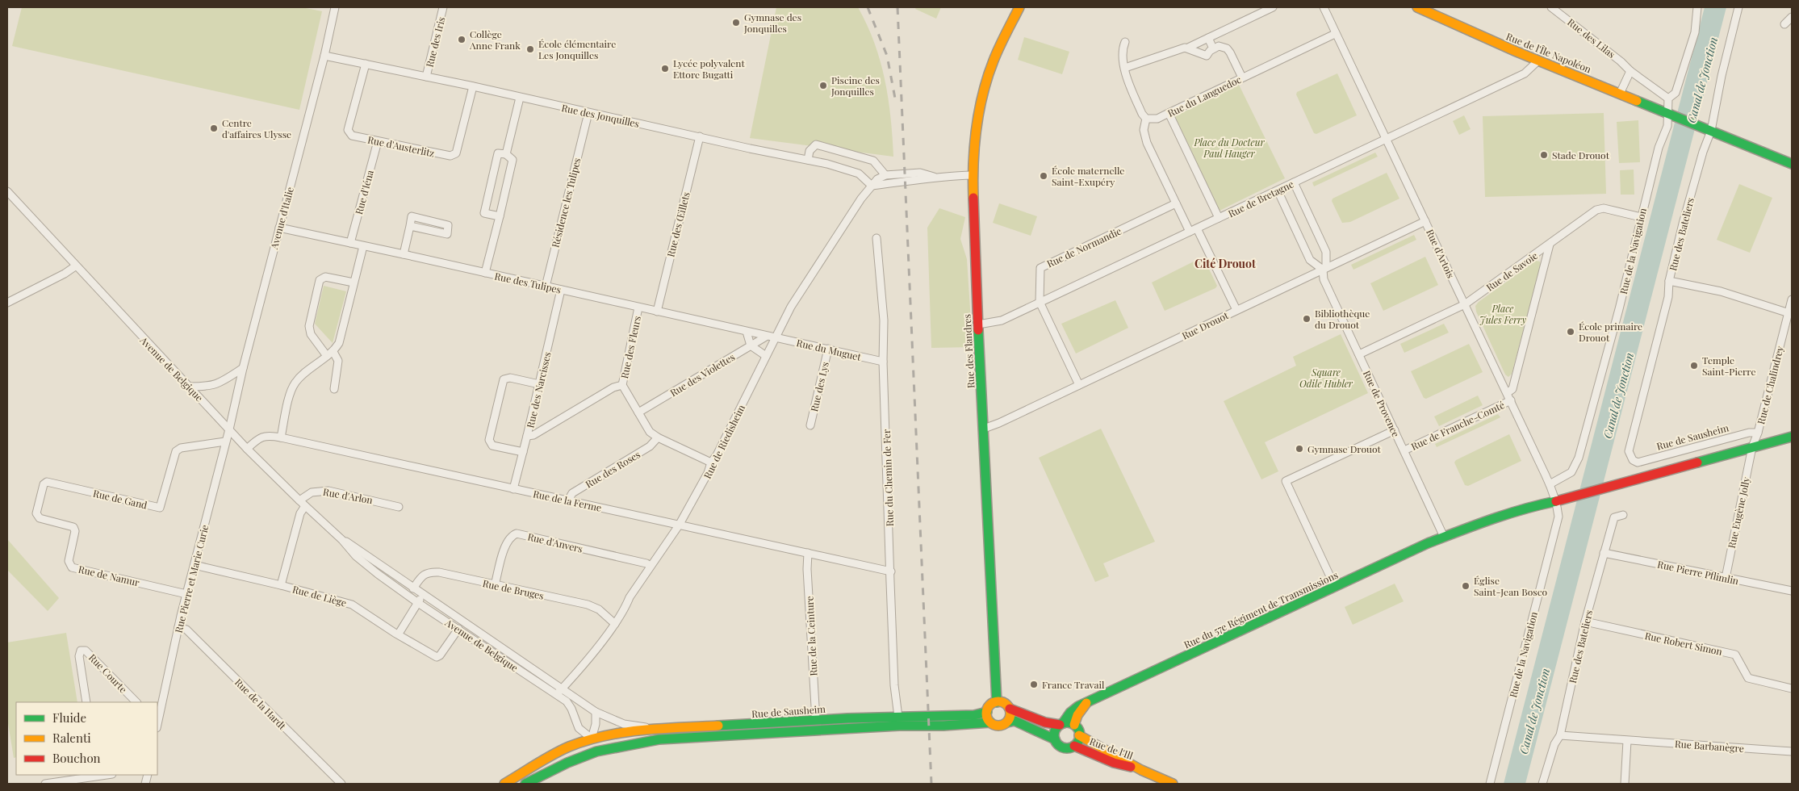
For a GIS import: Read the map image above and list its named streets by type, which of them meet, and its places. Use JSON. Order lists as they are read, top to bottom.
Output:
{
  "streets": {
    "main road": [
      "Rue de l'Île Napoléon",
      "Rue des Flandres",
      "Rue de Sausheim",
      "Rue du 57e Régiment de Transmissions",
      "Rue de l'Ill"
    ],
    "street": [
      "Rue des Lilas",
      "Rue des Iris",
      "Rue du Languedoc",
      "Rue des Jonquilles",
      "Rue d'Austerlitz",
      "Rue d'Iéna",
      "Rue de Bretagne",
      "Résidence les Tulipes",
      "Avenue d'Italie",
      "Rue des Œillets",
      "Rue des Bateliers",
      "Rue de Normandie",
      "Rue de la Navigation",
      "Rue d'Artois",
      "Rue de Savoie",
      "Rue des Tulipes",
      "Rue Drouot",
      "Rue des Fleurs",
      "Rue du Muguet",
      "Avenue de Belgique",
      "Rue des Violettes",
      "Rue de Chalindrey",
      "Rue des Lys",
      "Rue des Narcisses",
      "Rue de Provence",
      "Rue de Franche-Comté",
      "Rue de Riedisheim",
      "Rue des Roses",
      "Rue du Chemin de Fer",
      "Rue d'Arlon",
      "Rue de Gand",
      "Rue de la Ferme",
      "Rue Eugène Jolly",
      "Rue d'Anvers",
      "Rue Pierre Pflimlin",
      "Rue de Namur",
      "Rue Pierre et Marie Curie",
      "Rue de Bruges",
      "Rue de Liège",
      "Rue de la Ceinture",
      "Rue Robert Simon",
      "Rue Courte",
      "Rue de la Hardt",
      "Rue Barbanègre"
    ]
  },
  "crossings": [
    ["Rue des Lilas", "Rue de la Navigation"],
    ["Rue des Iris", "Rue des Jonquilles"],
    ["Rue de l'Île Napoléon", "Rue de Bretagne"],
    ["Rue de l'Île Napoléon", "Rue des Bateliers"],
    ["Rue de l'Île Napoléon", "Rue de la Navigation"],
    ["Rue du Languedoc", "Rue d'Artois"],
    ["Rue des Jonquilles", "Rue d'Austerlitz"],
    ["Rue des Jonquilles", "Avenue d'Italie"],
    ["Rue des Jonquilles", "Rue des Œillets"],
    ["Rue des Jonquilles", "Rue de Riedisheim"],
    ["Rue d'Austerlitz", "Rue d'Iéna"],
    ["Rue d'Iéna", "Rue des Tulipes"],
    ["Rue de Bretagne", "Rue de Normandie"],
    ["Rue de Bretagne", "Rue d'Artois"],
    ["Rue de Bretagne", "Rue des Flandres"],
    ["Rue de Bretagne", "Rue de Provence"],
    ["Résidence les Tulipes", "Rue des Tulipes"],
    ["Avenue d'Italie", "Rue des Tulipes"],
    ["Avenue d'Italie", "Avenue de Belgique"],
    ["Avenue d'Italie", "Rue Pierre et Marie Curie"],
    ["Rue des Œillets", "Rue des Tulipes"],
    ["Rue des Bateliers", "Rue de Sausheim"],
    ["Rue des Bateliers", "Rue Pierre Pflimlin"],
    ["Rue des Bateliers", "Rue Robert Simon"],
    ["Rue des Bateliers", "Rue Barbanègre"],
    ["Rue de Normandie", "Rue Drouot"],
    ["Rue de la Navigation", "Rue d'Artois"],
    ["Rue de la Navigation", "Rue de Savoie"],
    ["Rue d'Artois", "Rue de Savoie"],
    ["Rue d'Artois", "Rue Drouot"],
    ["Rue d'Artois", "Rue de Franche-Comté"],
    ["Rue de Savoie", "Rue de Provence"],
    ["Rue des Tulipes", "Rue des Fleurs"],
    ["Rue des Tulipes", "Rue du Muguet"],
    ["Rue des Tulipes", "Rue des Violettes"],
    ["Rue des Tulipes", "Rue des Narcisses"],
    ["Rue des Tulipes", "Rue de Riedisheim"],
    ["Rue Drouot", "Rue des Flandres"],
    ["Rue Drouot", "Rue de Provence"],
    ["Rue des Fleurs", "Rue des Violettes"],
    ["Rue des Fleurs", "Rue de Riedisheim"],
    ["Rue des Fleurs", "Rue des Roses"],
    ["Rue du Muguet", "Rue des Lys"],
    ["Rue du Muguet", "Rue de Riedisheim"],
    ["Rue du Muguet", "Rue du Chemin de Fer"],
    ["Rue des Flandres", "Rue de Sausheim"],
    ["Avenue de Belgique", "Rue de Sausheim"],
    ["Avenue de Belgique", "Rue de Riedisheim"],
    ["Avenue de Belgique", "Rue d'Arlon"],
    ["Avenue de Belgique", "Rue de la Ferme"],
    ["Avenue de Belgique", "Rue Pierre et Marie Curie"],
    ["Avenue de Belgique", "Rue de Bruges"],
    ["Avenue de Belgique", "Rue de Liège"],
    ["Rue de Chalindrey", "Rue de Sausheim"],
    ["Rue de Chalindrey", "Rue Eugène Jolly"],
    ["Rue des Narcisses", "Rue de la Ferme"],
    ["Rue de Provence", "Rue de Franche-Comté"],
    ["Rue de Provence", "Rue du 57e Régiment de Transmissions"],
    ["Rue de Sausheim", "Rue du Chemin de Fer"],
    ["Rue de Sausheim", "Rue de la Ceinture"],
    ["Rue de Riedisheim", "Rue de la Ferme"],
    ["Rue de Riedisheim", "Rue d'Anvers"],
    ["Rue de Riedisheim", "Rue de Bruges"],
    ["Rue des Roses", "Rue de la Ferme"],
    ["Rue du Chemin de Fer", "Rue de la Ferme"],
    ["Rue d'Arlon", "Rue de Liège"],
    ["Rue de Gand", "Rue de Namur"],
    ["Rue de Gand", "Rue Pierre et Marie Curie"],
    ["Rue de la Ferme", "Rue de la Ceinture"],
    ["Rue Eugène Jolly", "Rue Pierre Pflimlin"],
    ["Rue d'Anvers", "Rue de Bruges"],
    ["Rue de Namur", "Rue Pierre et Marie Curie"],
    ["Rue Pierre et Marie Curie", "Rue de Liège"],
    ["Rue Pierre et Marie Curie", "Rue de la Hardt"],
    ["Rue du 57e Régiment de Transmissions", "Rue de l'Ill"]
  ],
  "districts": ["Cité Drouot"],
  "water": ["Canal de Jonction"],
  "parks": ["Place du Docteur Paul Hauger", "Place Jules Ferry", "Square Odile Hubler"],
  "places": [
    "Gymnase des Jonquilles",
    "Collège Anne Frank",
    "École élémentaire Les Jonquilles",
    "Lycée polyvalent Ettore Bugatti",
    "Piscine des Jonquilles",
    "Centre d'affaires Ulysse",
    "Stade Drouot",
    "École maternelle Saint-Exupéry",
    "Bibliothèque du Drouot",
    "École primaire Drouot",
    "Temple Saint-Pierre",
    "Gymnase Drouot",
    "Église Saint-Jean Bosco",
    "France Travail"
  ],
  "legend": ["Fluide", "Ralenti", "Bouchon"]
}
